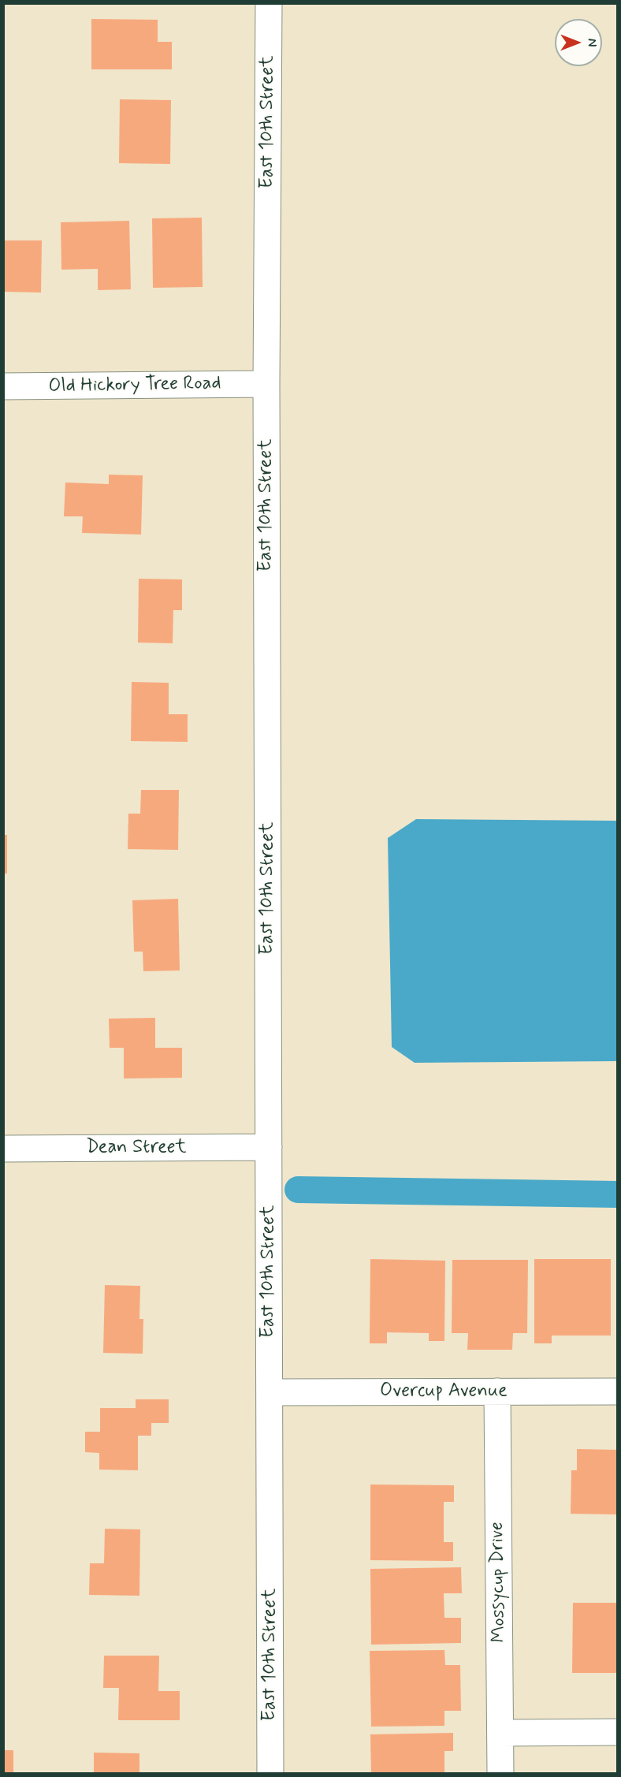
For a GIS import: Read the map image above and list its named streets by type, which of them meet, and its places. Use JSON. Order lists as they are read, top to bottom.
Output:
{
  "streets": {
    "street": [
      "East 10th Street",
      "Old Hickory Tree Road",
      "Dean Street",
      "Overcup Avenue",
      "Mossycup Drive"
    ]
  },
  "crossings": [
    ["East 10th Street", "Old Hickory Tree Road"],
    ["East 10th Street", "Dean Street"],
    ["East 10th Street", "Overcup Avenue"],
    ["Overcup Avenue", "Mossycup Drive"]
  ],
  "north": "right"
}
